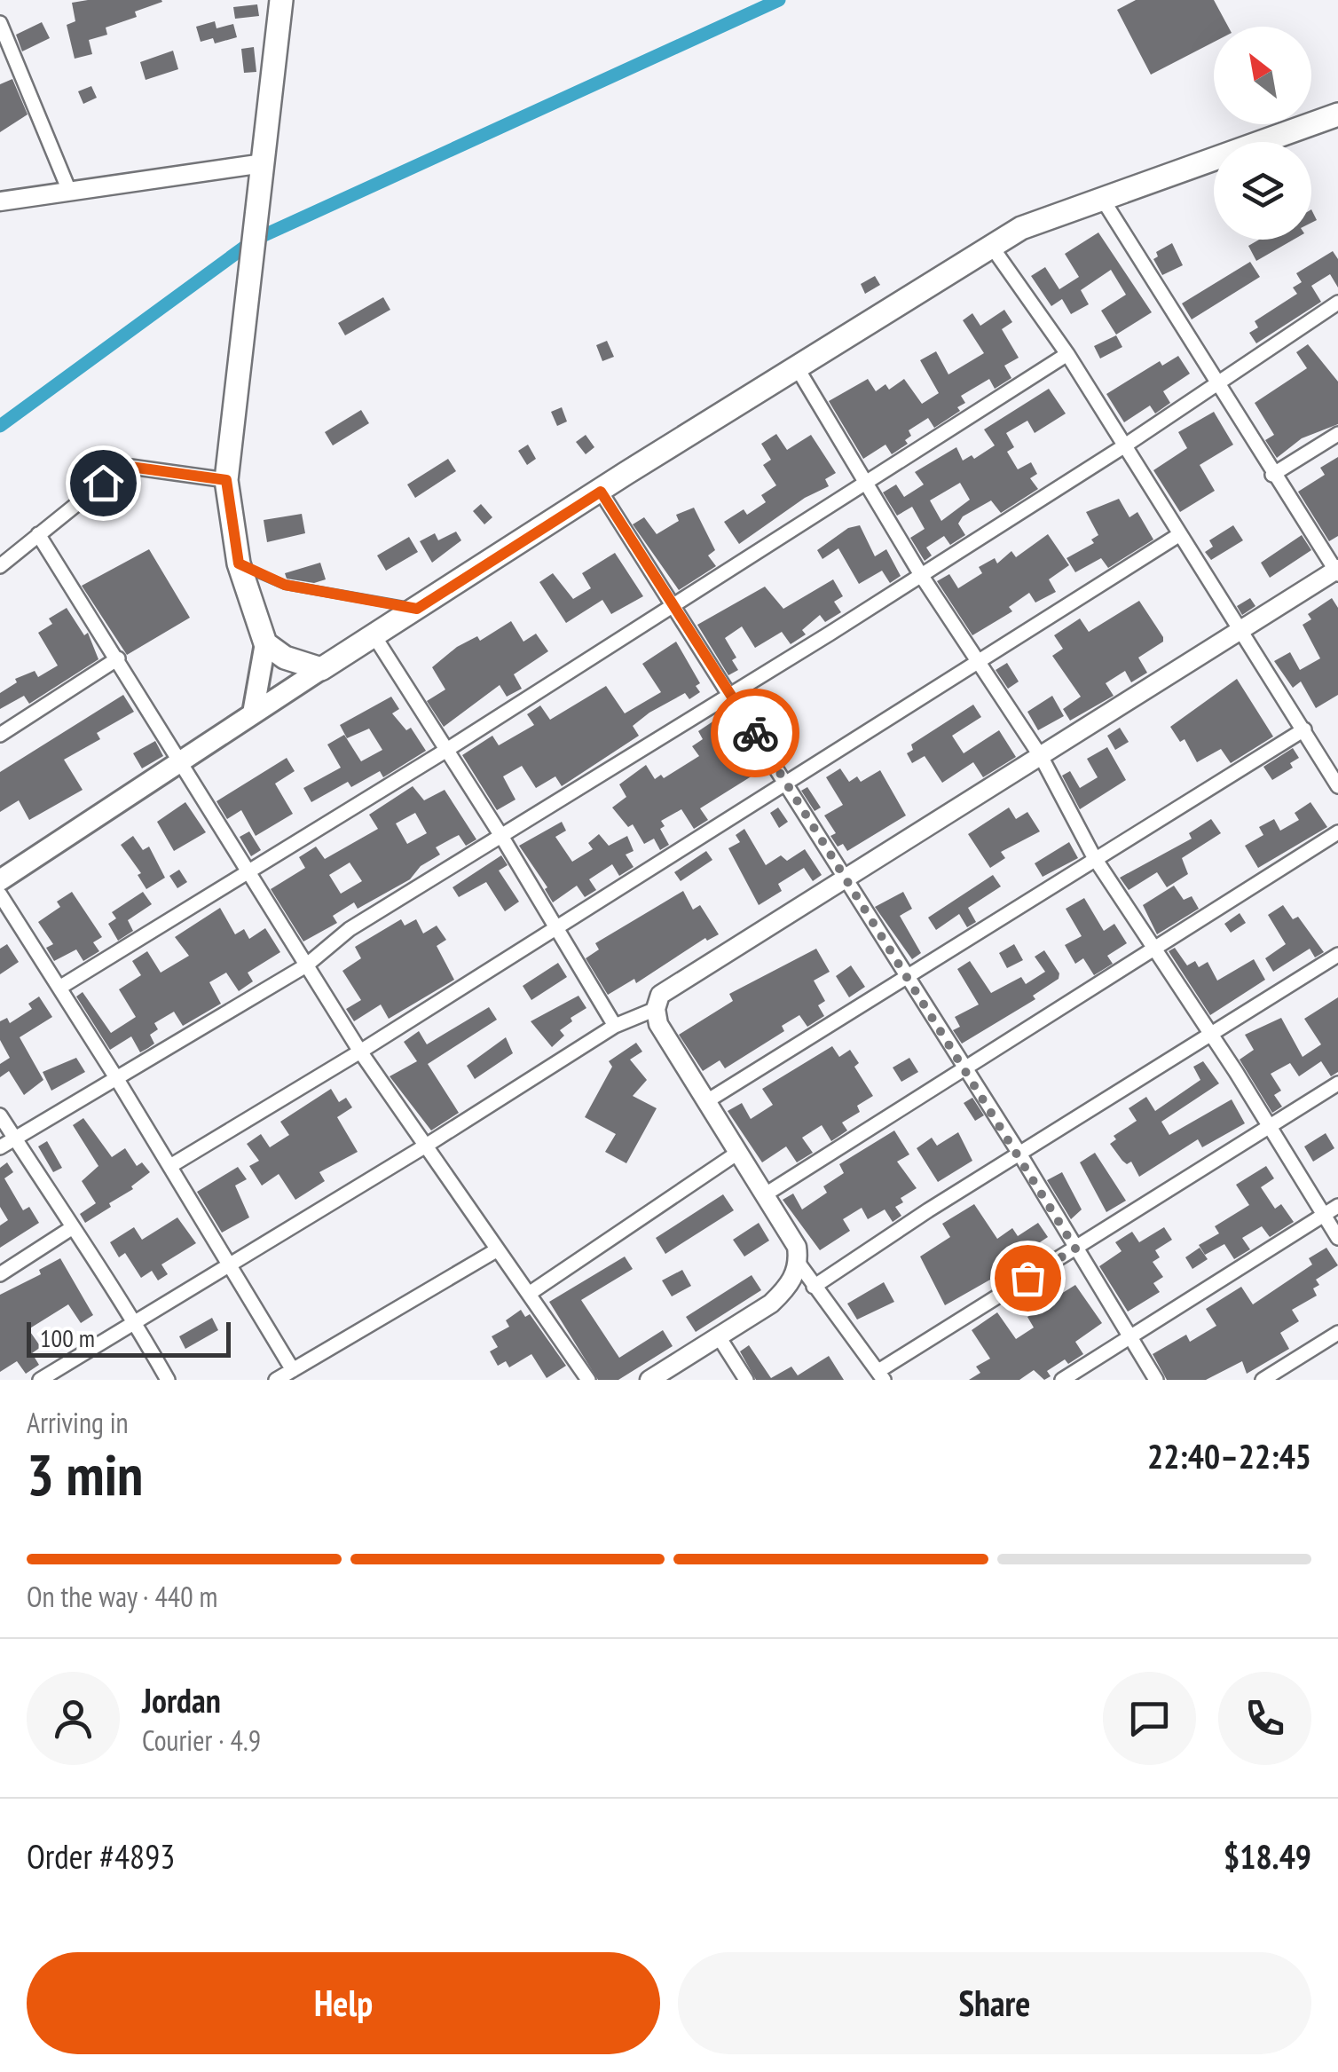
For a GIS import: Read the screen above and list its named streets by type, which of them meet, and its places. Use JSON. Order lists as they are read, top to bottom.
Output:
{
  "scale_bar": "100 m",
  "north": "top left",
  "page": {
    "scale": "100 m",
    "heading": ["3 min", "Arriving in", "22:40–22:45"],
    "panel": [
      "Jordan",
      "Courier · 4.9",
      "Order #4893",
      "$18.49"
    ],
    "bar": "On the way · 440 m",
    "buttons": ["Help", "Share"]
  }
}
